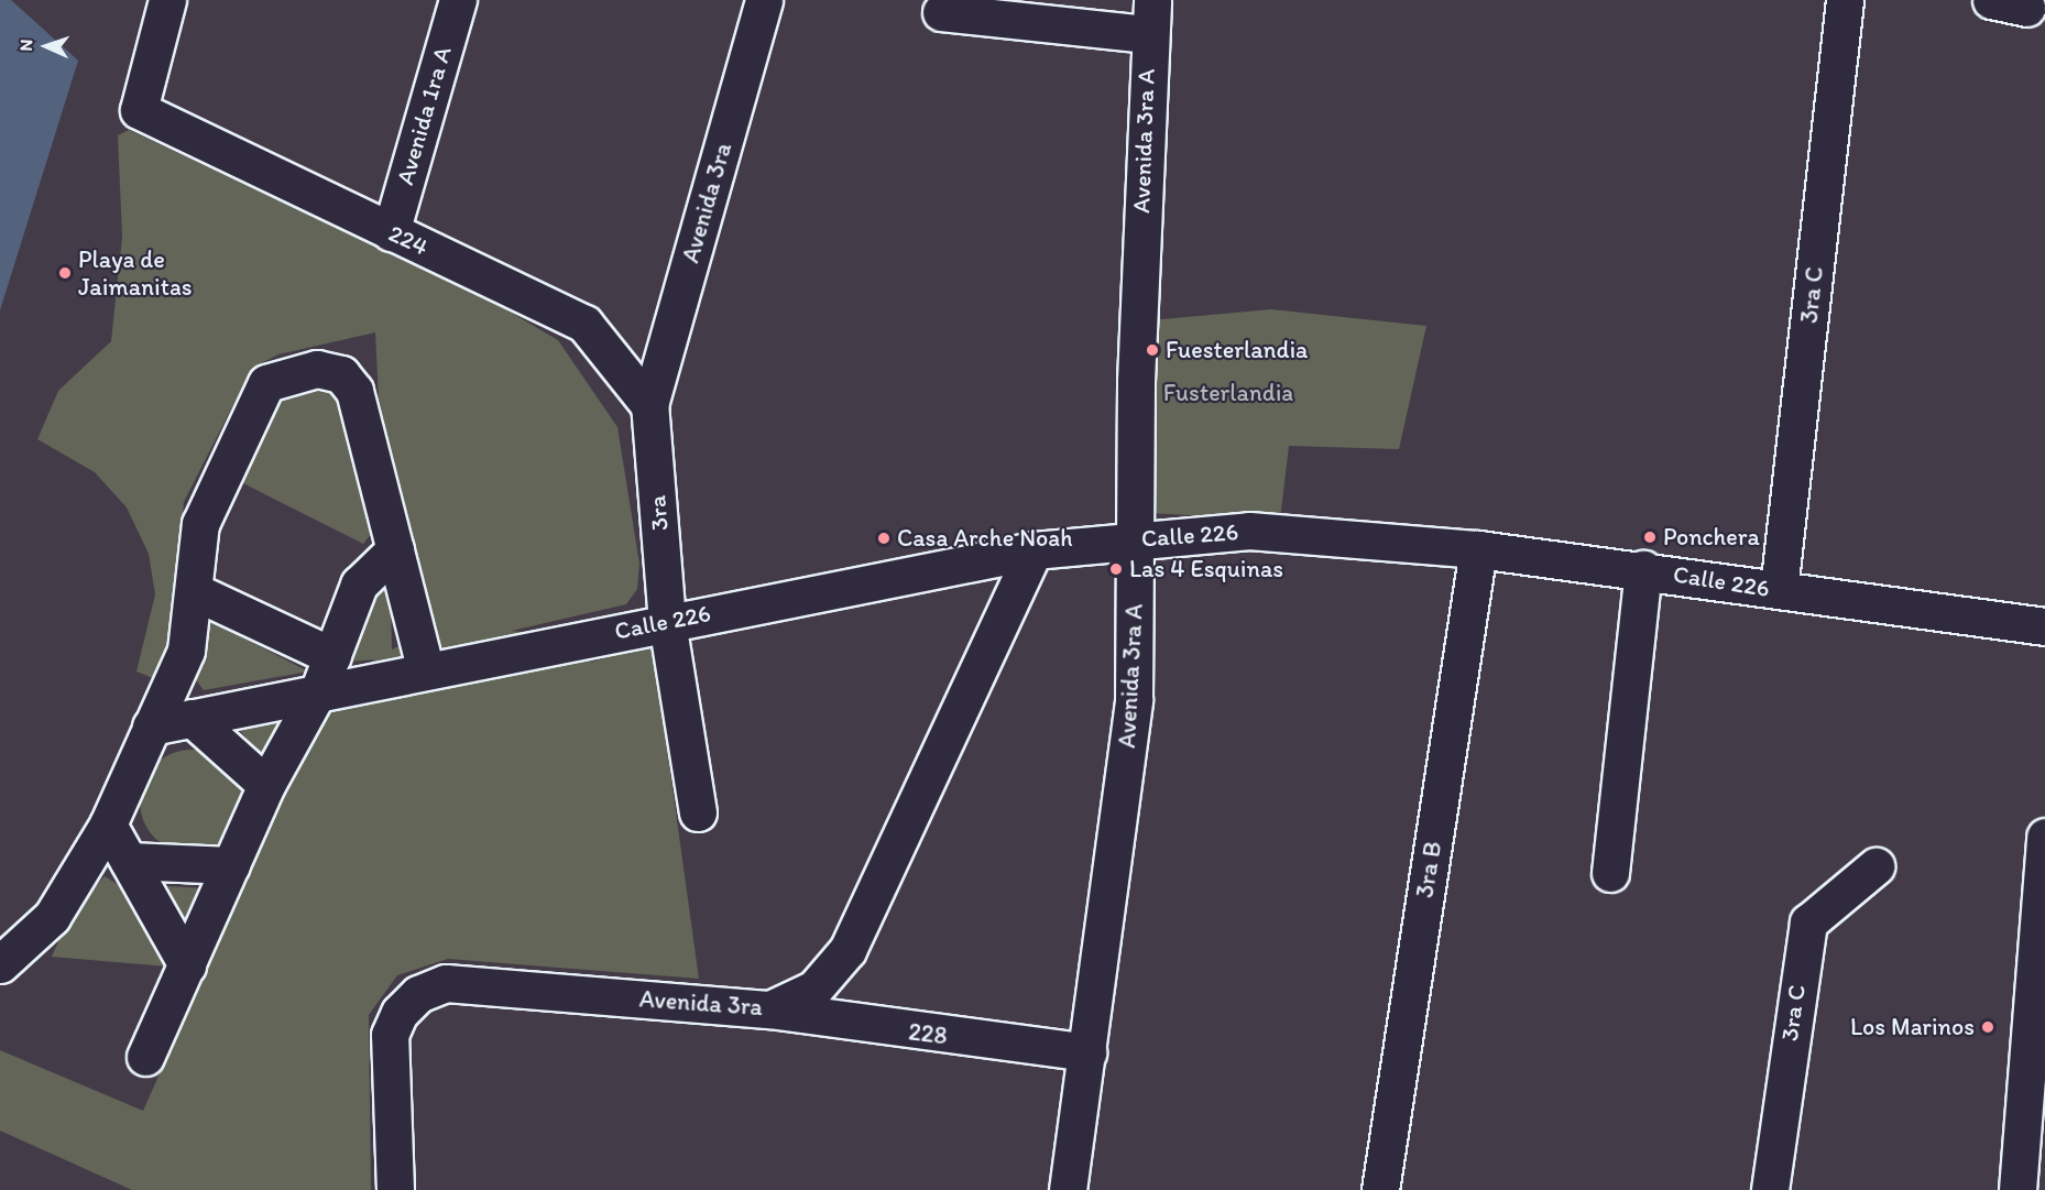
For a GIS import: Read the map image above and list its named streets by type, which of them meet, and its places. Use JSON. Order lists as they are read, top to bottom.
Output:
{
  "streets": {
    "main road": [
      "Avenida 1ra A",
      "Avenida 3ra A",
      "Avenida 3ra",
      "224",
      "3ra C",
      "3ra",
      "Calle 226",
      "3ra B",
      "228"
    ]
  },
  "crossings": [
    ["Avenida 1ra A", "224"],
    ["Avenida 3ra A", "Calle 226"],
    ["Avenida 3ra A", "228"],
    ["Avenida 3ra", "224"],
    ["Avenida 3ra", "3ra"],
    ["Avenida 3ra", "Calle 226"],
    ["Avenida 3ra", "228"],
    ["224", "3ra"],
    ["3ra C", "Calle 226"],
    ["3ra", "Calle 226"],
    ["Calle 226", "3ra B"]
  ],
  "parks": ["Fusterlandia"],
  "places": [
    "Playa de Jaimanitas",
    "Fuesterlandia",
    "Ponchera",
    "Casa Arche Noah",
    "Las 4 Esquinas",
    "Los Marinos"
  ],
  "north": "left"
}
